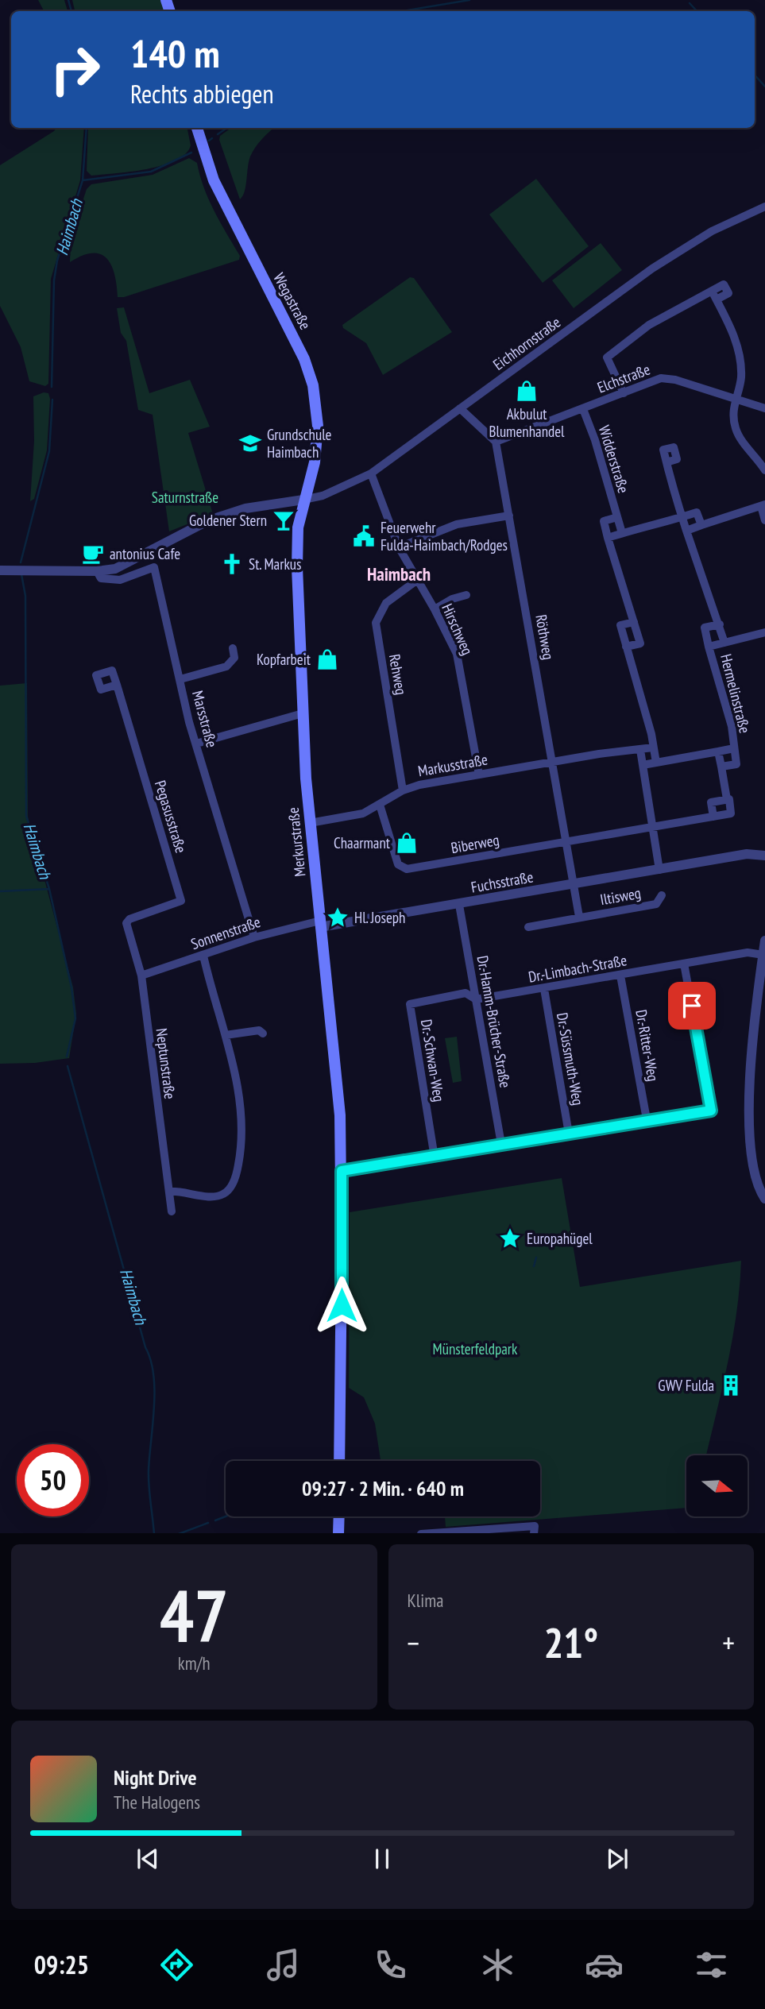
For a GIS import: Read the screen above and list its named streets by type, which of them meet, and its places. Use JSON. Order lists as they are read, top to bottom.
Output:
{
  "streets": {
    "main road": ["Wegastraße", "Merkurstraße"],
    "street": [
      "Eichhornstraße",
      "Elchstraße",
      "Widderstraße",
      "Hirschweg",
      "Röthweg",
      "Rehweg",
      "Hermelinstraße",
      "Marsstraße",
      "Markusstraße",
      "Pegasusstraße",
      "Biberweg",
      "Fuchsstraße",
      "Iltisweg",
      "Sonnenstraße",
      "Dr.-Limbach-Straße",
      "Dr.-Hamm-Brücher-Straße",
      "Dr.-Ritter-Weg",
      "Dr.-Süssmuth-Weg",
      "Dr.-Schwan-Weg",
      "Neptunstraße"
    ]
  },
  "crossings": [
    ["Wegastraße", "Eichhornstraße"],
    ["Wegastraße", "Merkurstraße"],
    ["Eichhornstraße", "Hirschweg"],
    ["Eichhornstraße", "Merkurstraße"],
    ["Elchstraße", "Widderstraße"],
    ["Elchstraße", "Röthweg"],
    ["Hirschweg", "Rehweg"],
    ["Hirschweg", "Markusstraße"],
    ["Röthweg", "Markusstraße"],
    ["Röthweg", "Biberweg"],
    ["Röthweg", "Fuchsstraße"],
    ["Rehweg", "Markusstraße"],
    ["Marsstraße", "Sonnenstraße"],
    ["Markusstraße", "Merkurstraße"],
    ["Markusstraße", "Biberweg"],
    ["Pegasusstraße", "Neptunstraße"],
    ["Merkurstraße", "Fuchsstraße"],
    ["Merkurstraße", "Sonnenstraße"],
    ["Fuchsstraße", "Sonnenstraße"],
    ["Fuchsstraße", "Dr.-Hamm-Brücher-Straße"],
    ["Sonnenstraße", "Neptunstraße"],
    ["Dr.-Limbach-Straße", "Dr.-Hamm-Brücher-Straße"],
    ["Dr.-Limbach-Straße", "Dr.-Ritter-Weg"],
    ["Dr.-Limbach-Straße", "Dr.-Süssmuth-Weg"],
    ["Dr.-Limbach-Straße", "Dr.-Schwan-Weg"],
    ["Dr.-Hamm-Brücher-Straße", "Dr.-Schwan-Weg"]
  ],
  "districts": ["Haimbach"],
  "water": ["Haimbach"],
  "parks": ["Saturnstraße", "Münsterfeldpark"],
  "places": {
    "shop": ["Akbulut Blumenhandel", "Kopfarbeit", "Chaarmant"],
    "school or university": ["Grundschule Haimbach"],
    "bar": ["Goldener Stern"],
    "public building": ["Feuerwehr Fulda-Haimbach/Rodges"],
    "cafe": ["antonius Cafe"],
    "church": ["St. Markus"],
    "place": ["Hl. Joseph", "Europahügel"],
    "building": ["GWV Fulda"]
  },
  "north": "right",
  "page": {
    "turn": ["140 m", "Rechts abbiegen"],
    "limit": "50",
    "trip": "09:27 · 2 Min. · 640 m",
    "tile": [
      ["47", "km/h"],
      "Klima"
    ],
    "heat": ["−", "21°", "+"],
    "song": ["Night Drive", "The Halogens"],
    "tabs": "09:25"
  }
}
